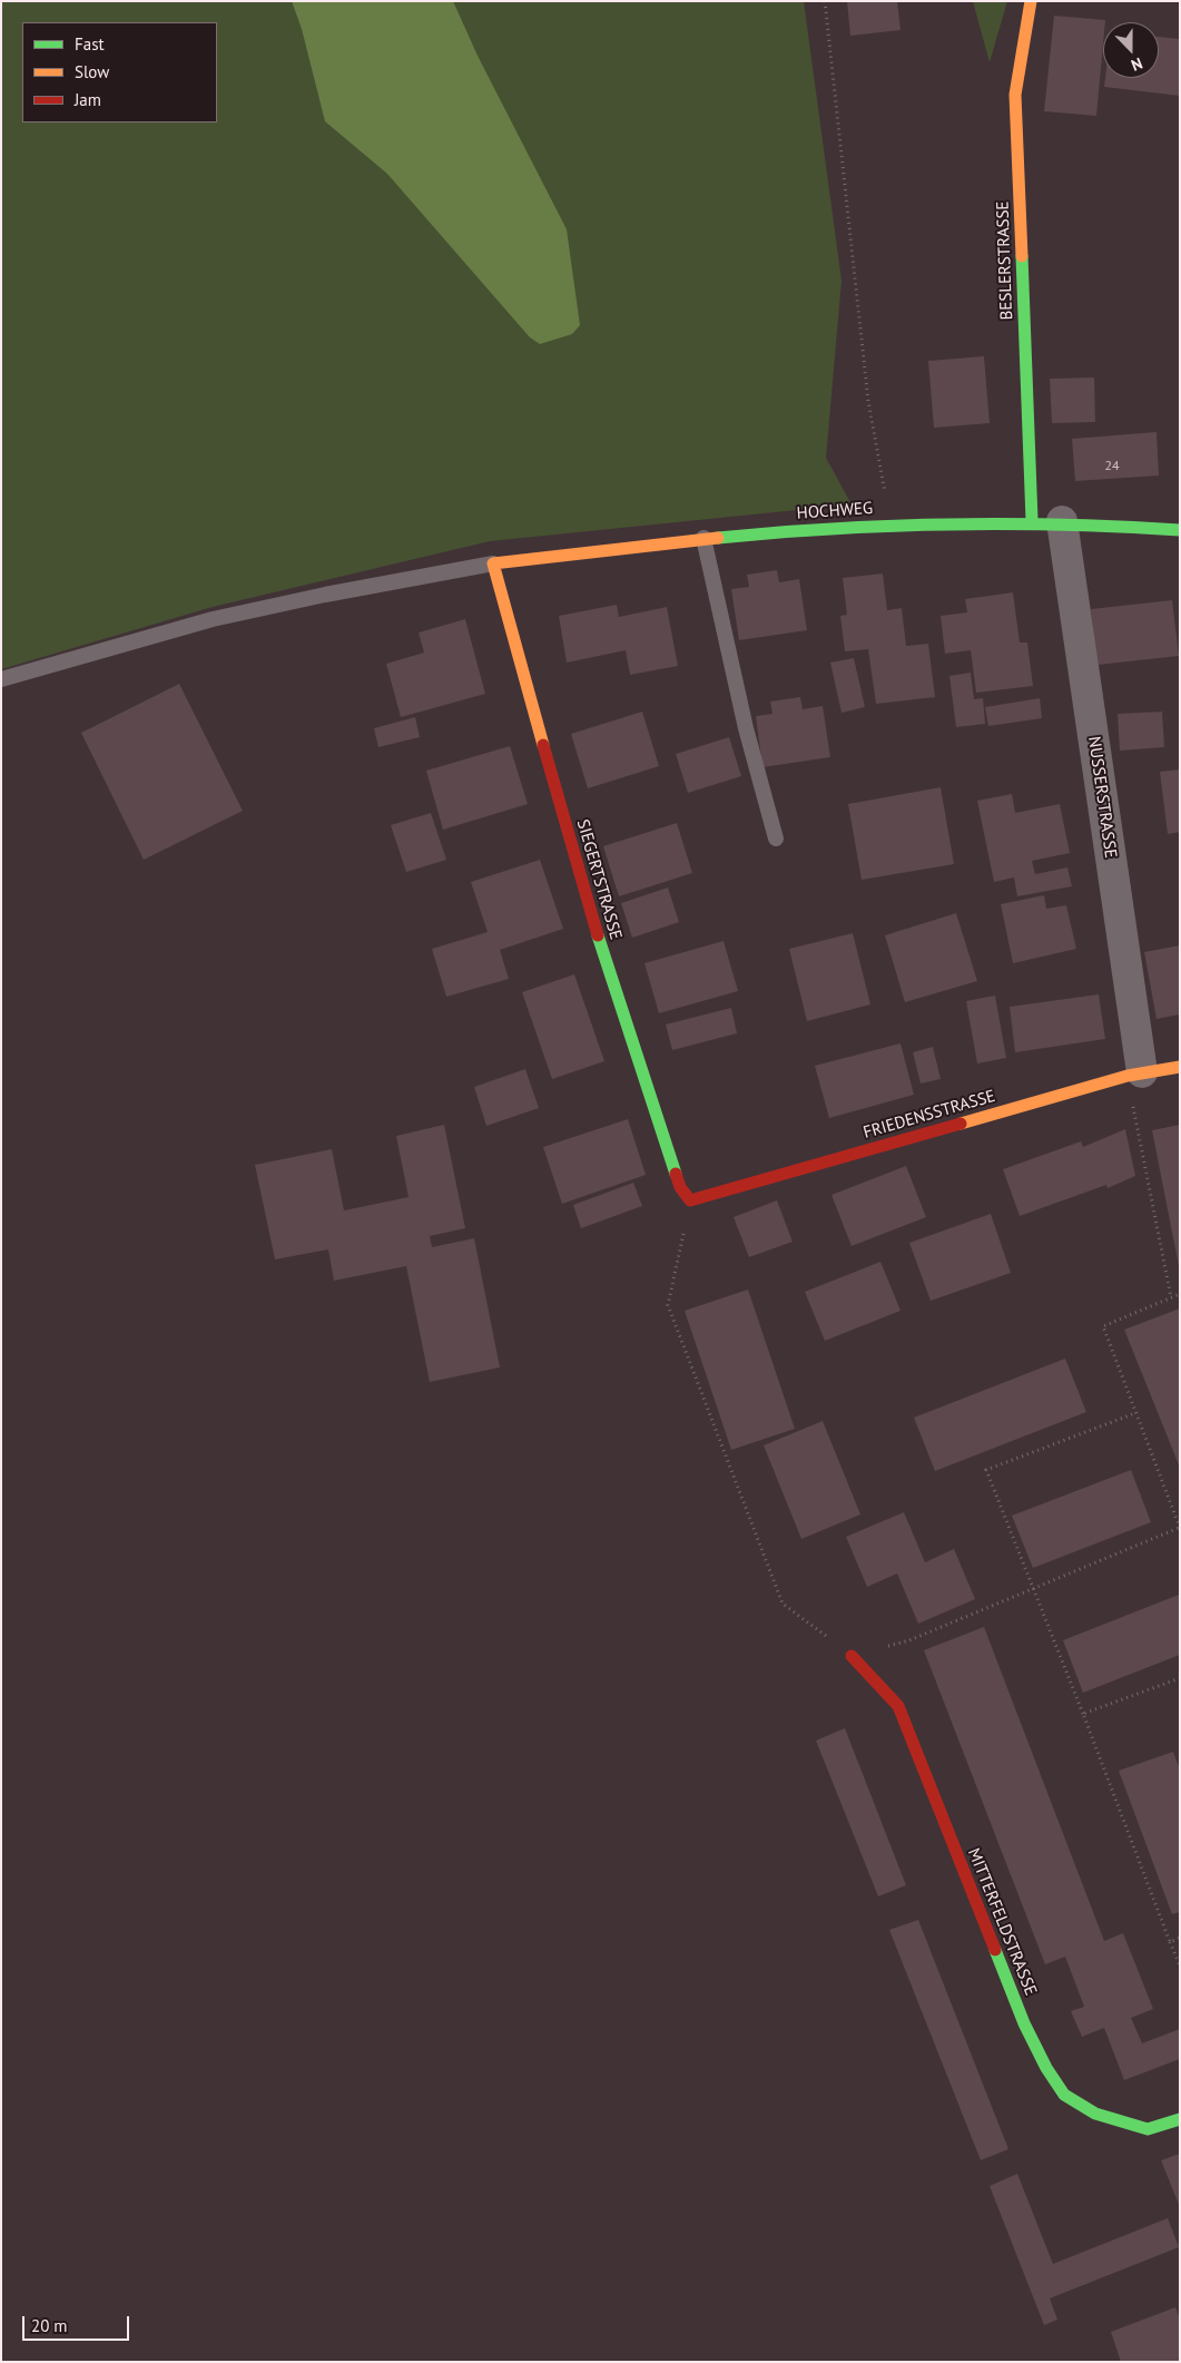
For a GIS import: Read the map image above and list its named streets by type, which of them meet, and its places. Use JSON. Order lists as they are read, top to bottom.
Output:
{
  "streets": {
    "street": [
      "BESLERSTRASSE",
      "HOCHWEG",
      "NUSSERSTRASSE",
      "SIEGERTSTRASSE",
      "FRIEDENSSTRASSE",
      "MITTERFELDSTRASSE"
    ]
  },
  "crossings": [
    ["BESLERSTRASSE", "HOCHWEG"],
    ["BESLERSTRASSE", "NUSSERSTRASSE"],
    ["HOCHWEG", "NUSSERSTRASSE"],
    ["HOCHWEG", "SIEGERTSTRASSE"],
    ["NUSSERSTRASSE", "FRIEDENSSTRASSE"],
    ["SIEGERTSTRASSE", "FRIEDENSSTRASSE"]
  ],
  "house_numbers": ["24"],
  "legend": ["Fast", "Slow", "Jam"],
  "scale_bar": "20 m",
  "north": "bottom"
}
